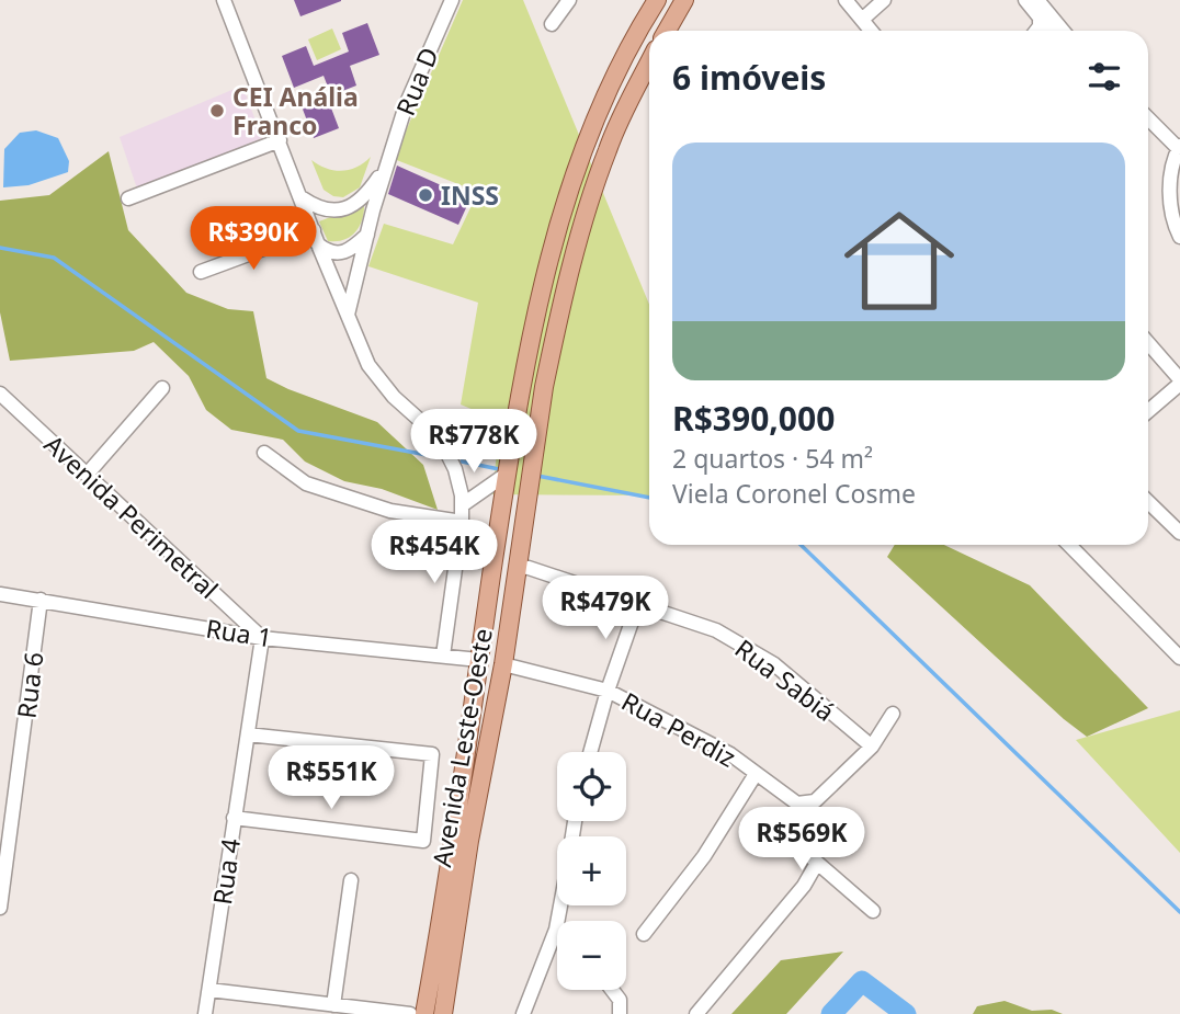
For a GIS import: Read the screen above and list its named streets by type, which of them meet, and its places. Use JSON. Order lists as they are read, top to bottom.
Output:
{
  "streets": {
    "main road": ["Avenida Leste-Oeste"],
    "street": [
      "Rua D",
      "Avenida Perimetral",
      "Rua 1",
      "Rua Sabiá",
      "Rua 6",
      "Rua Perdiz",
      "Rua 4"
    ]
  },
  "crossings": [
    ["Avenida Perimetral", "Rua 1"],
    ["Avenida Perimetral", "Rua 4"],
    ["Rua 1", "Rua 6"],
    ["Rua 1", "Avenida Leste-Oeste"],
    ["Rua 1", "Rua 4"],
    ["Rua Sabiá", "Avenida Leste-Oeste"],
    ["Rua Perdiz", "Avenida Leste-Oeste"]
  ],
  "places": ["CEI Anália Franco", "INSS"],
  "page": {
    "heading": "6 imóveis",
    "list": [
      {
        "name": "R$390,000",
        "note": "2 quartos · 54 m² · Viela Coronel Cosme"
      }
    ],
    "price": [
      "R$390K",
      "R$778K",
      "R$454K",
      "R$479K",
      "R$551K",
      "R$569K"
    ],
    "map_buttons": ["+", "−"]
  }
}
